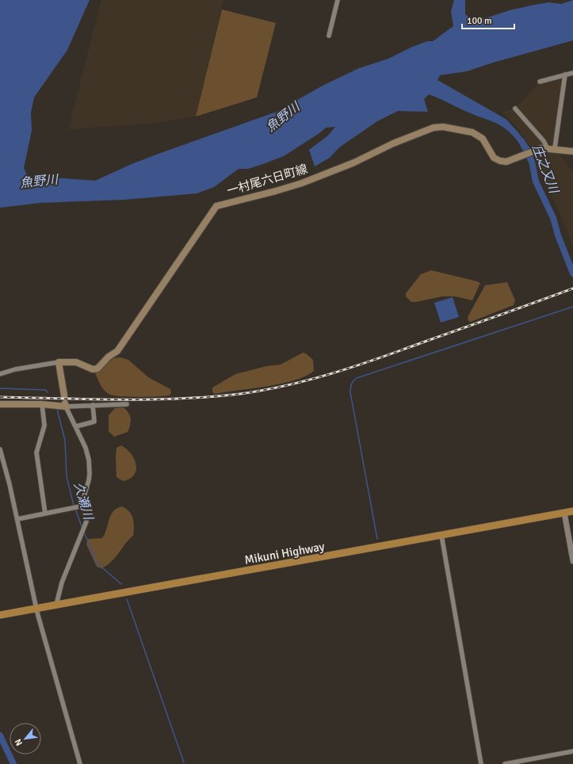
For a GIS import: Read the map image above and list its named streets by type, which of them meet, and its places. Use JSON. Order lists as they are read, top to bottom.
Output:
{
  "streets": {
    "highway": ["Mikuni Highway"],
    "main road": ["一村尾六日町線"]
  },
  "water": ["魚野川", "庄之又川", "久瀬川"],
  "scale_bar": "100 m",
  "north": "bottom left"
}
